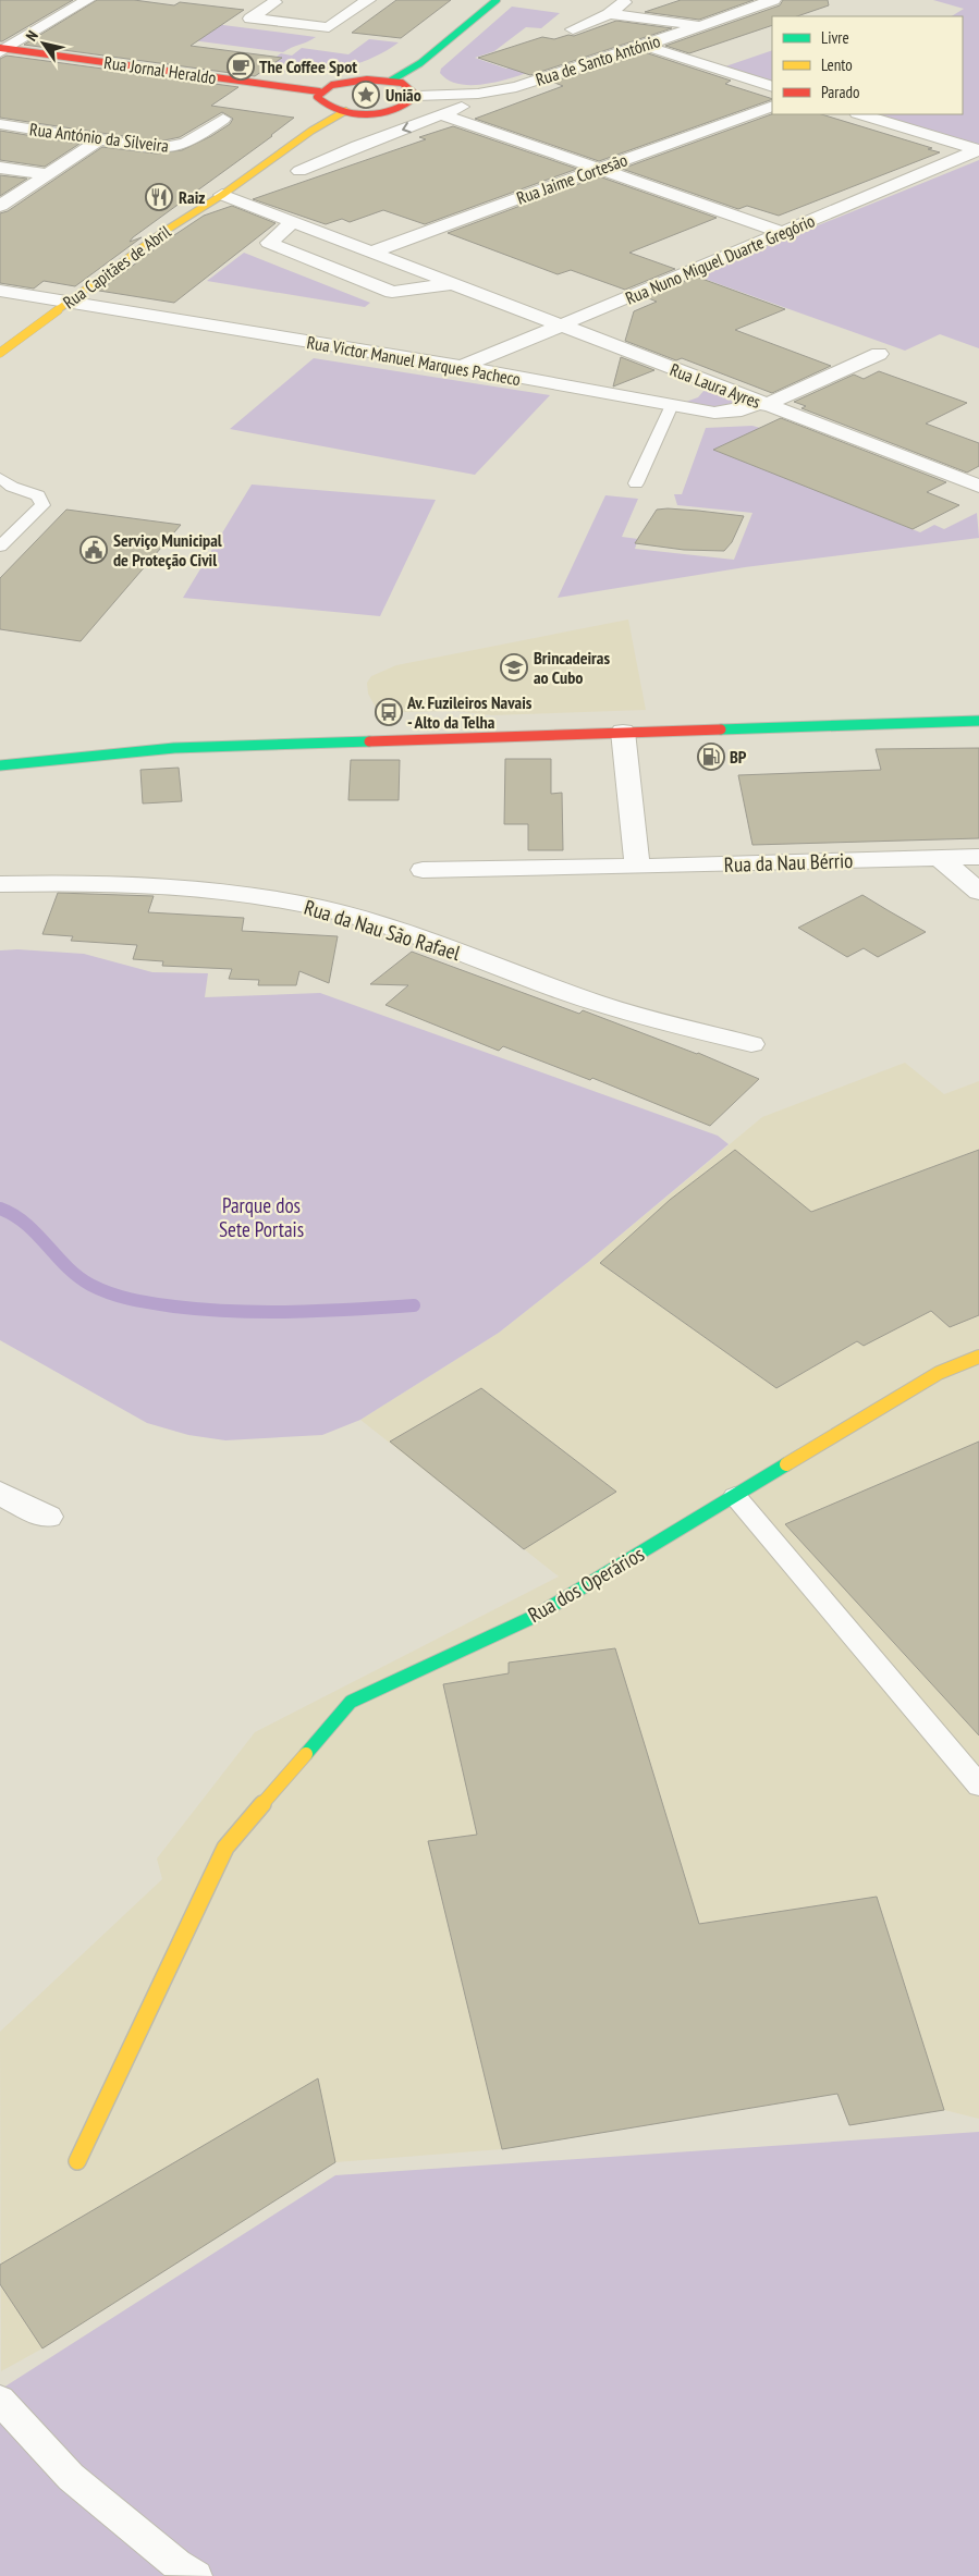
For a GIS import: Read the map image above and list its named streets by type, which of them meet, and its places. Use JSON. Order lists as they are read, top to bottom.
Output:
{
  "streets": {
    "main road": ["Rua Jornal Heraldo", "Rua Capitães de Abril", "Rua dos Operários"],
    "street": [
      "Rua de Santo António",
      "Rua António da Silveira",
      "Rua Jaime Cortesão",
      "Rua Nuno Miguel Duarte Gregório",
      "Rua Victor Manuel Marques Pacheco",
      "Rua Laura Ayres",
      "Rua da Nau Bérrio",
      "Rua da Nau São Rafael"
    ]
  },
  "crossings": [
    ["Rua Jaime Cortesão", "Rua Laura Ayres"],
    ["Rua Nuno Miguel Duarte Gregório", "Rua Victor Manuel Marques Pacheco"],
    ["Rua Nuno Miguel Duarte Gregório", "Rua Laura Ayres"],
    ["Rua Capitães de Abril", "Rua Victor Manuel Marques Pacheco"],
    ["Rua Capitães de Abril", "Rua Laura Ayres"],
    ["Rua Victor Manuel Marques Pacheco", "Rua Laura Ayres"]
  ],
  "parks": ["Parque dos Sete Portais"],
  "places": {
    "cafe": ["The Coffee Spot"],
    "place": ["União"],
    "restaurant": ["Raiz"],
    "public building": ["Serviço Municipal de Proteção Civil"],
    "school or university": ["Brincadeiras ao Cubo"],
    "bus stop": ["Av. Fuzileiros Navais - Alto da Telha"],
    "fuel station": ["BP"]
  },
  "legend": ["Livre", "Lento", "Parado"],
  "north": "top left"
}
